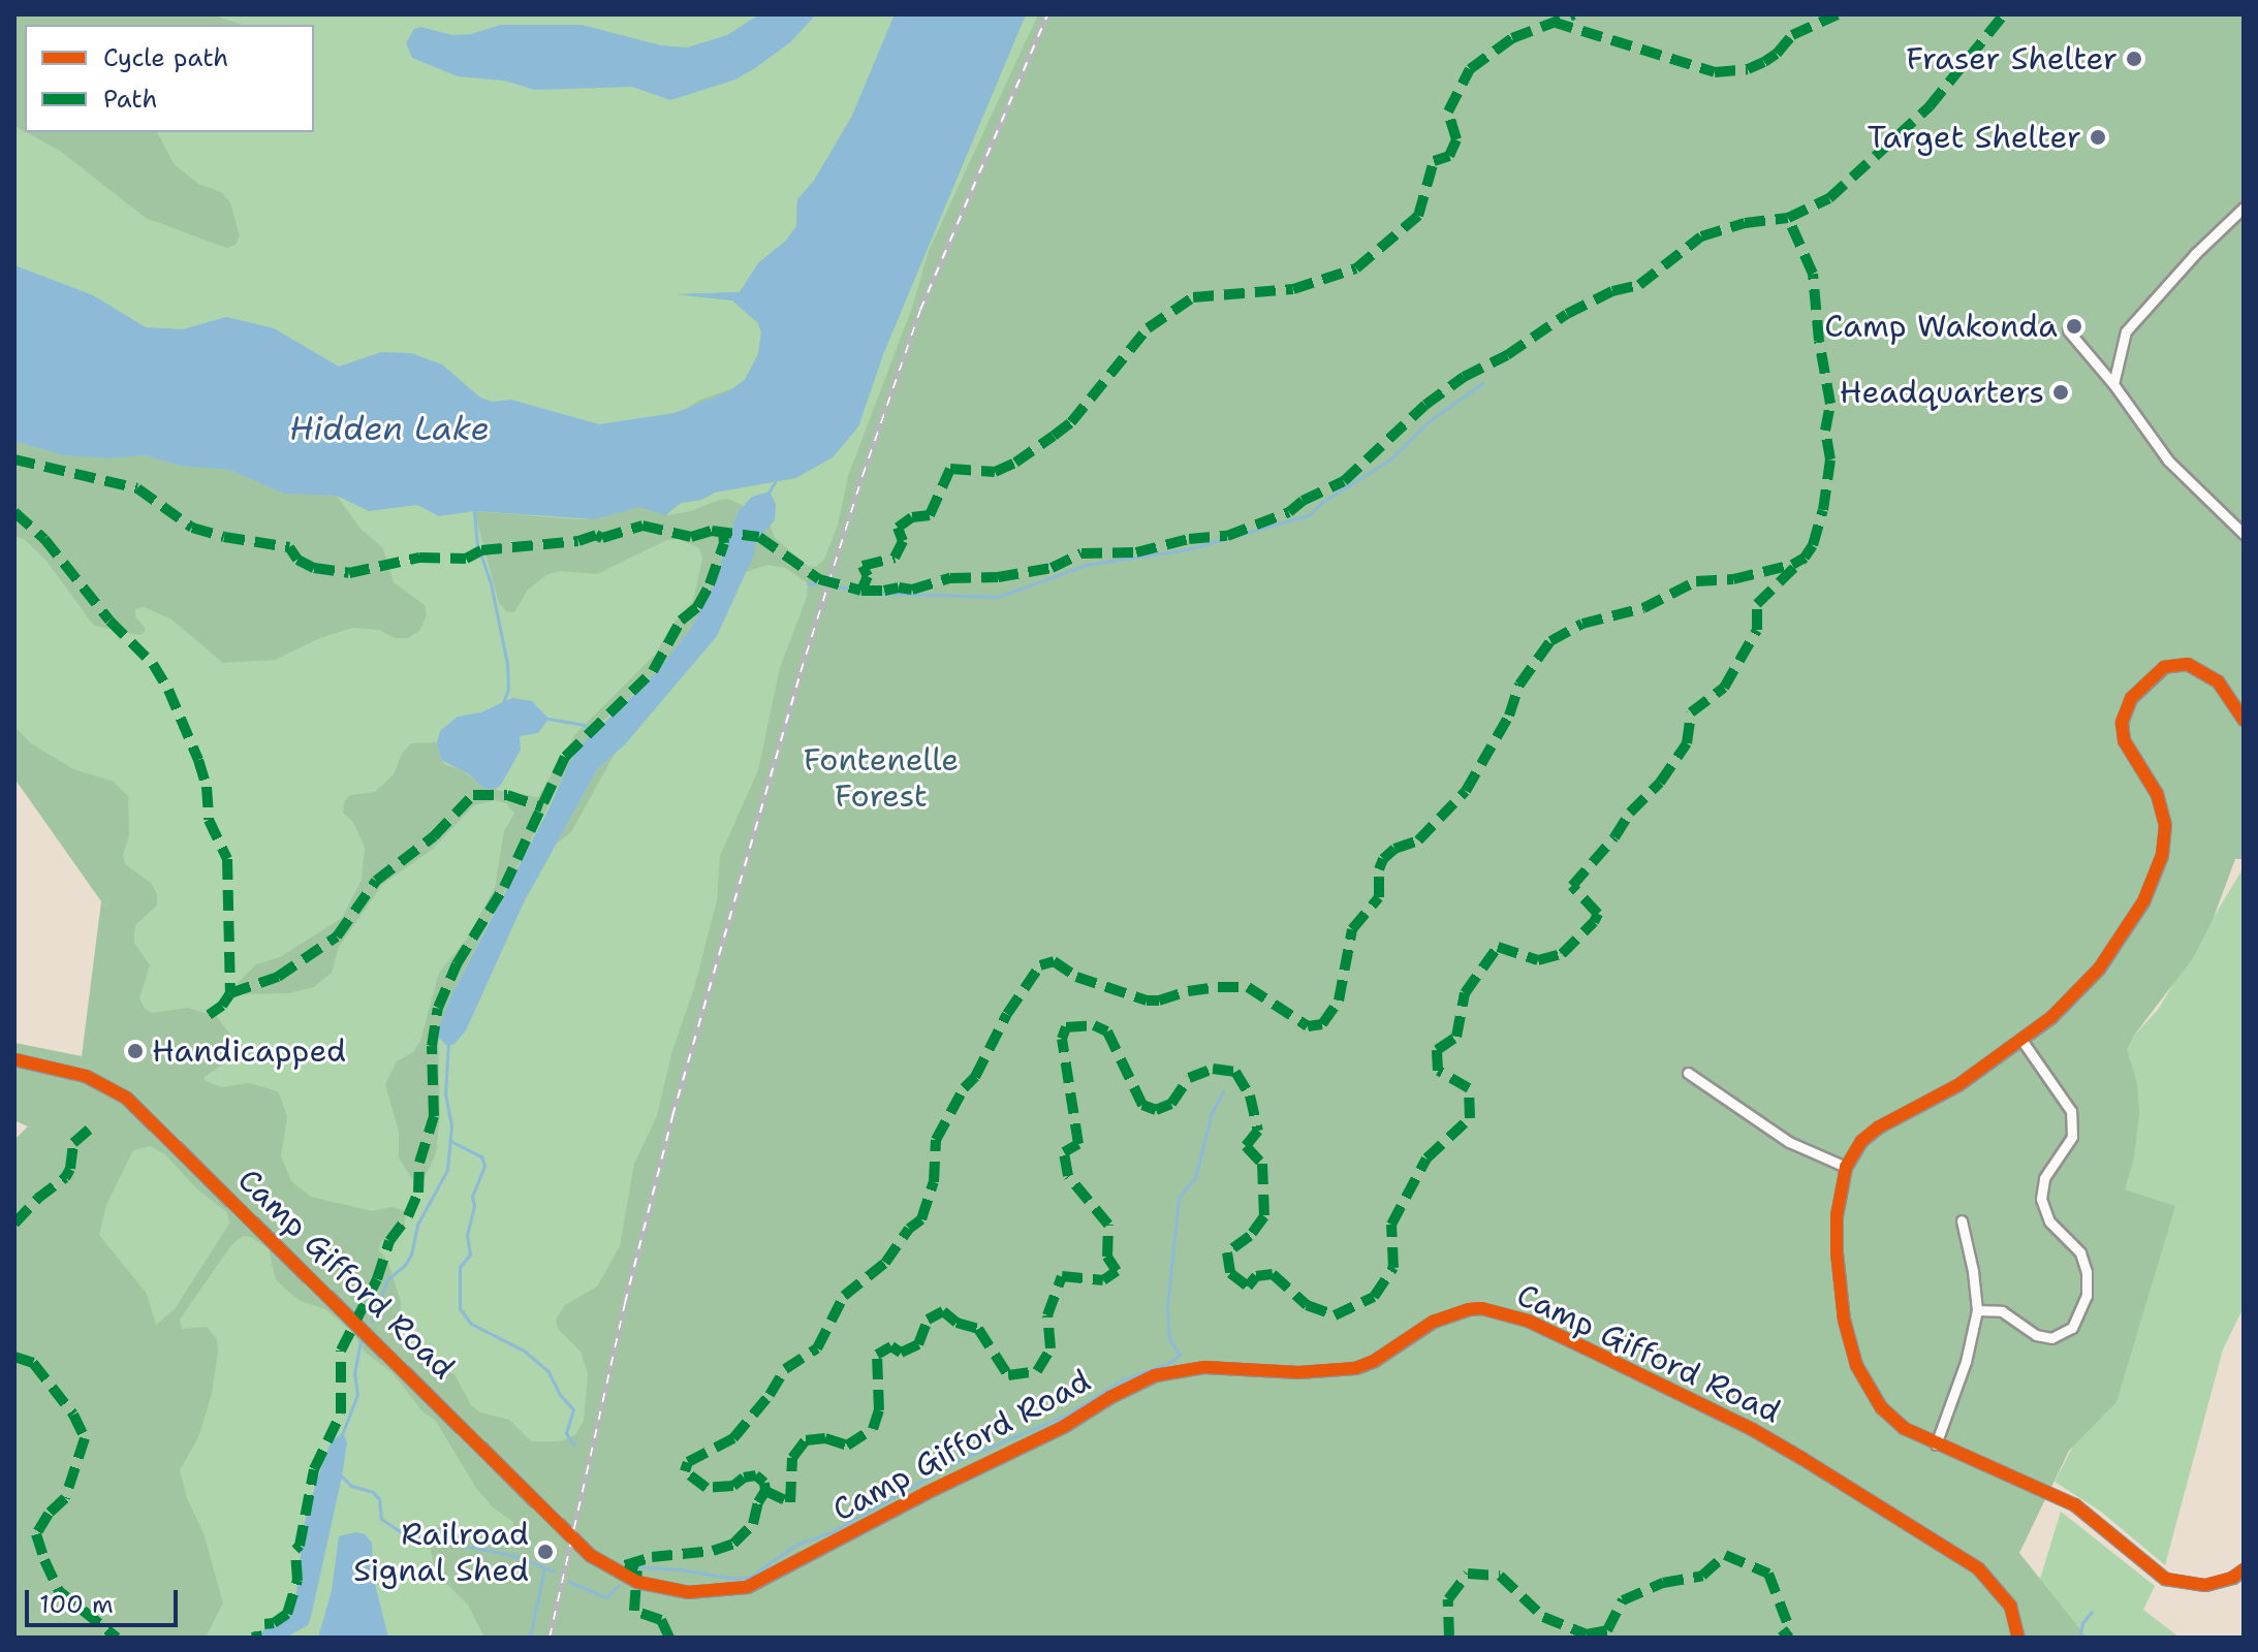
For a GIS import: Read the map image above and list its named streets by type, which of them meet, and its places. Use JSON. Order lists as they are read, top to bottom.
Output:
{
  "streets": {
    "street": ["Camp Gifford Road"]
  },
  "water": ["Hidden Lake"],
  "parks": ["Fontenelle Forest"],
  "places": [
    "Fraser Shelter",
    "Target Shelter",
    "Camp Wakonda",
    "Headquarters",
    "Handicapped",
    "Railroad Signal Shed"
  ],
  "legend": ["Cycle path", "Path"],
  "scale_bar": "100 m"
}
